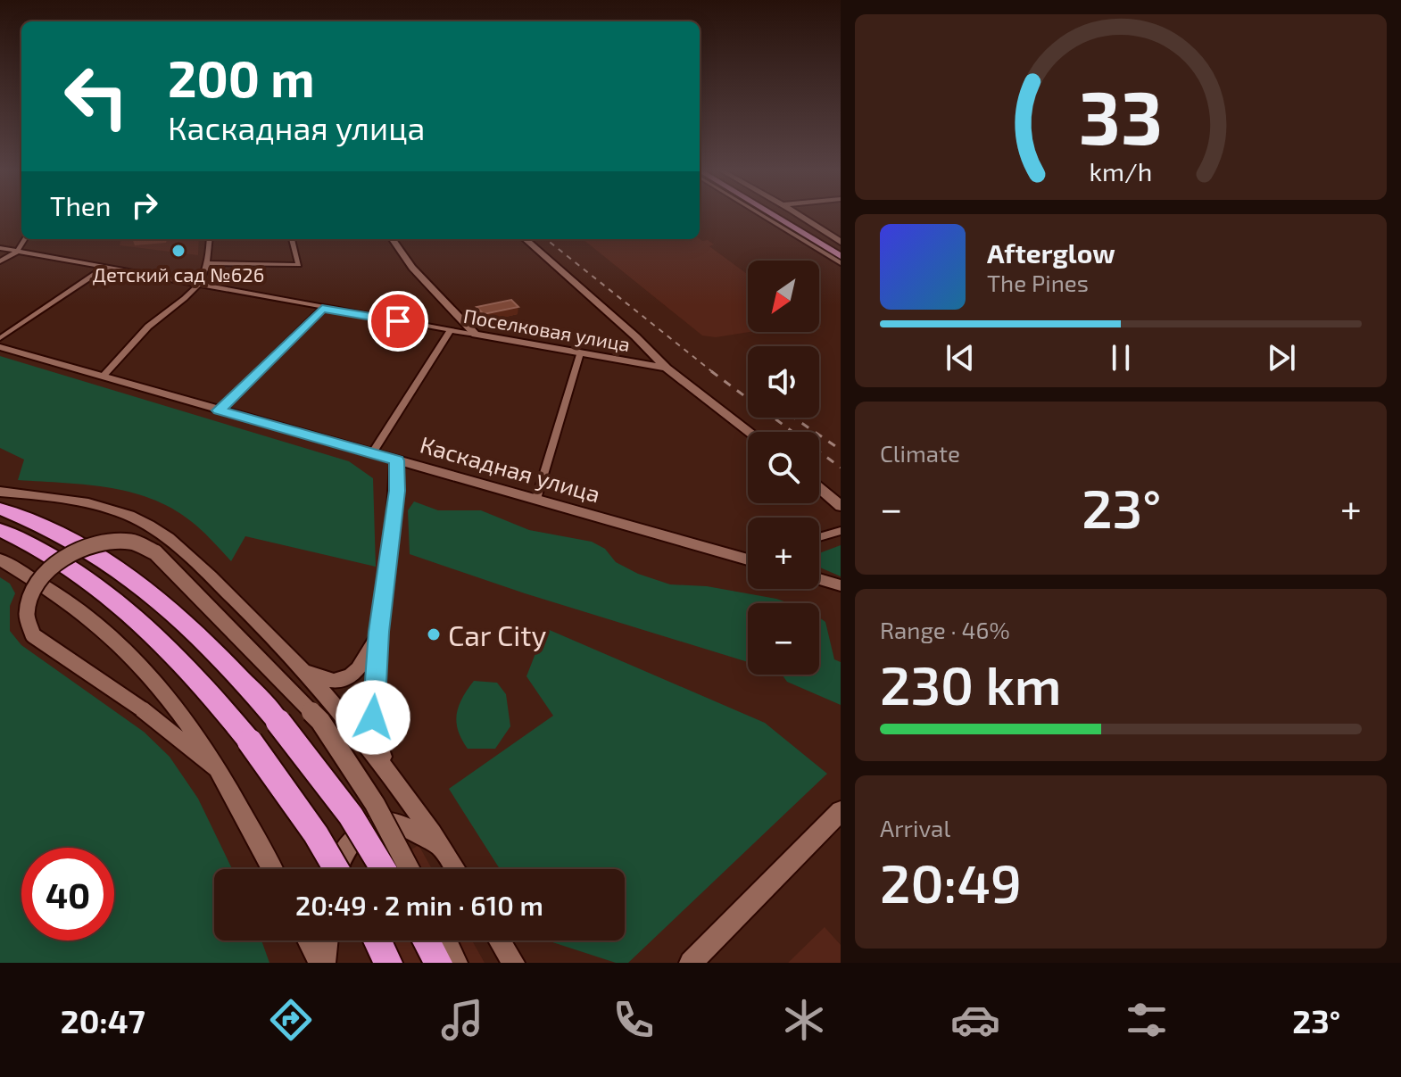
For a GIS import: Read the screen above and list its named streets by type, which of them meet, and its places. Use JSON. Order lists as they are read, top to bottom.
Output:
{
  "streets": {
    "street": ["Поселковая улица", "Каскадная улица"]
  },
  "places": ["Детский сад №626", "Car City"],
  "north": "bottom left",
  "page": {
    "turn": ["200 m", "Каскадная улица"],
    "then": "Then",
    "song": ["Afterglow", "The Pines"],
    "map_buttons": ["+", "−"],
    "tile": [
      "Climate",
      ["Range · 46%", "230 km"],
      ["Arrival", "20:49"]
    ],
    "heat": ["−", "23°", "+"],
    "limit": "40",
    "trip": "20:49 · 2 min · 610 m",
    "tabs": ["20:47", "23°"],
    "gauge": ["33", "km/h"]
  }
}
